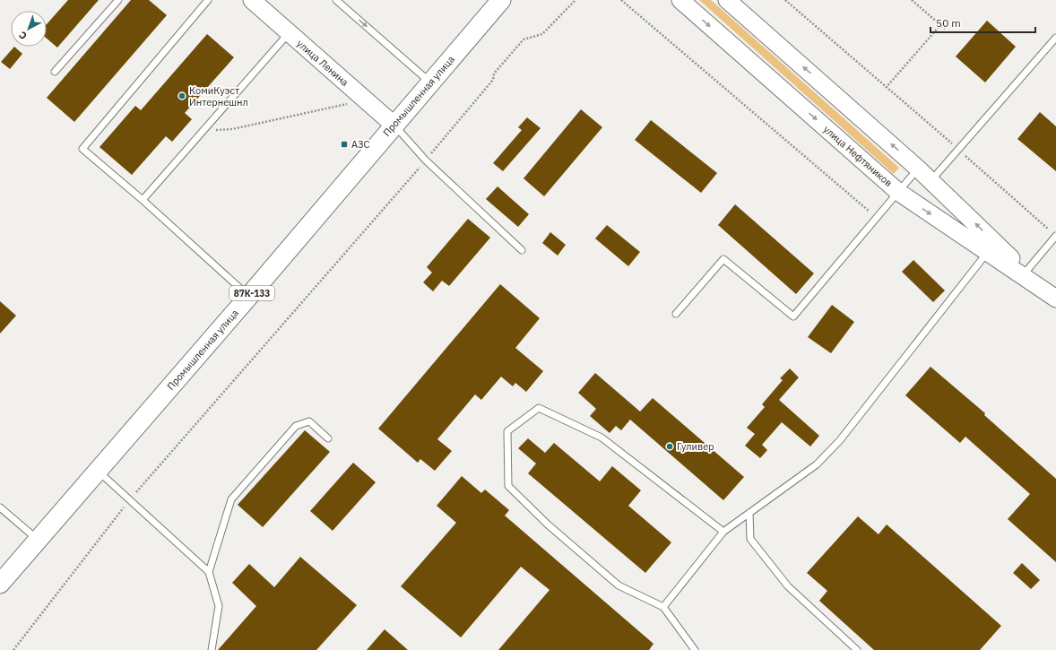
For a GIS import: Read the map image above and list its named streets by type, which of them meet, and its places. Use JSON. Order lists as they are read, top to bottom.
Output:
{
  "streets": {
    "main road": [
      "улица Ленина",
      "Промышленная улица",
      "улица Нефтяников",
      "87К-133"
    ]
  },
  "crossings": [
    ["улица Ленина", "Промышленная улица"]
  ],
  "places": {
    "other": ["КомиКуэст Интернешнл", "Гуливер"],
    "transit": ["АЗС"]
  },
  "scale_bar": "50 m",
  "north": "bottom left"
}
